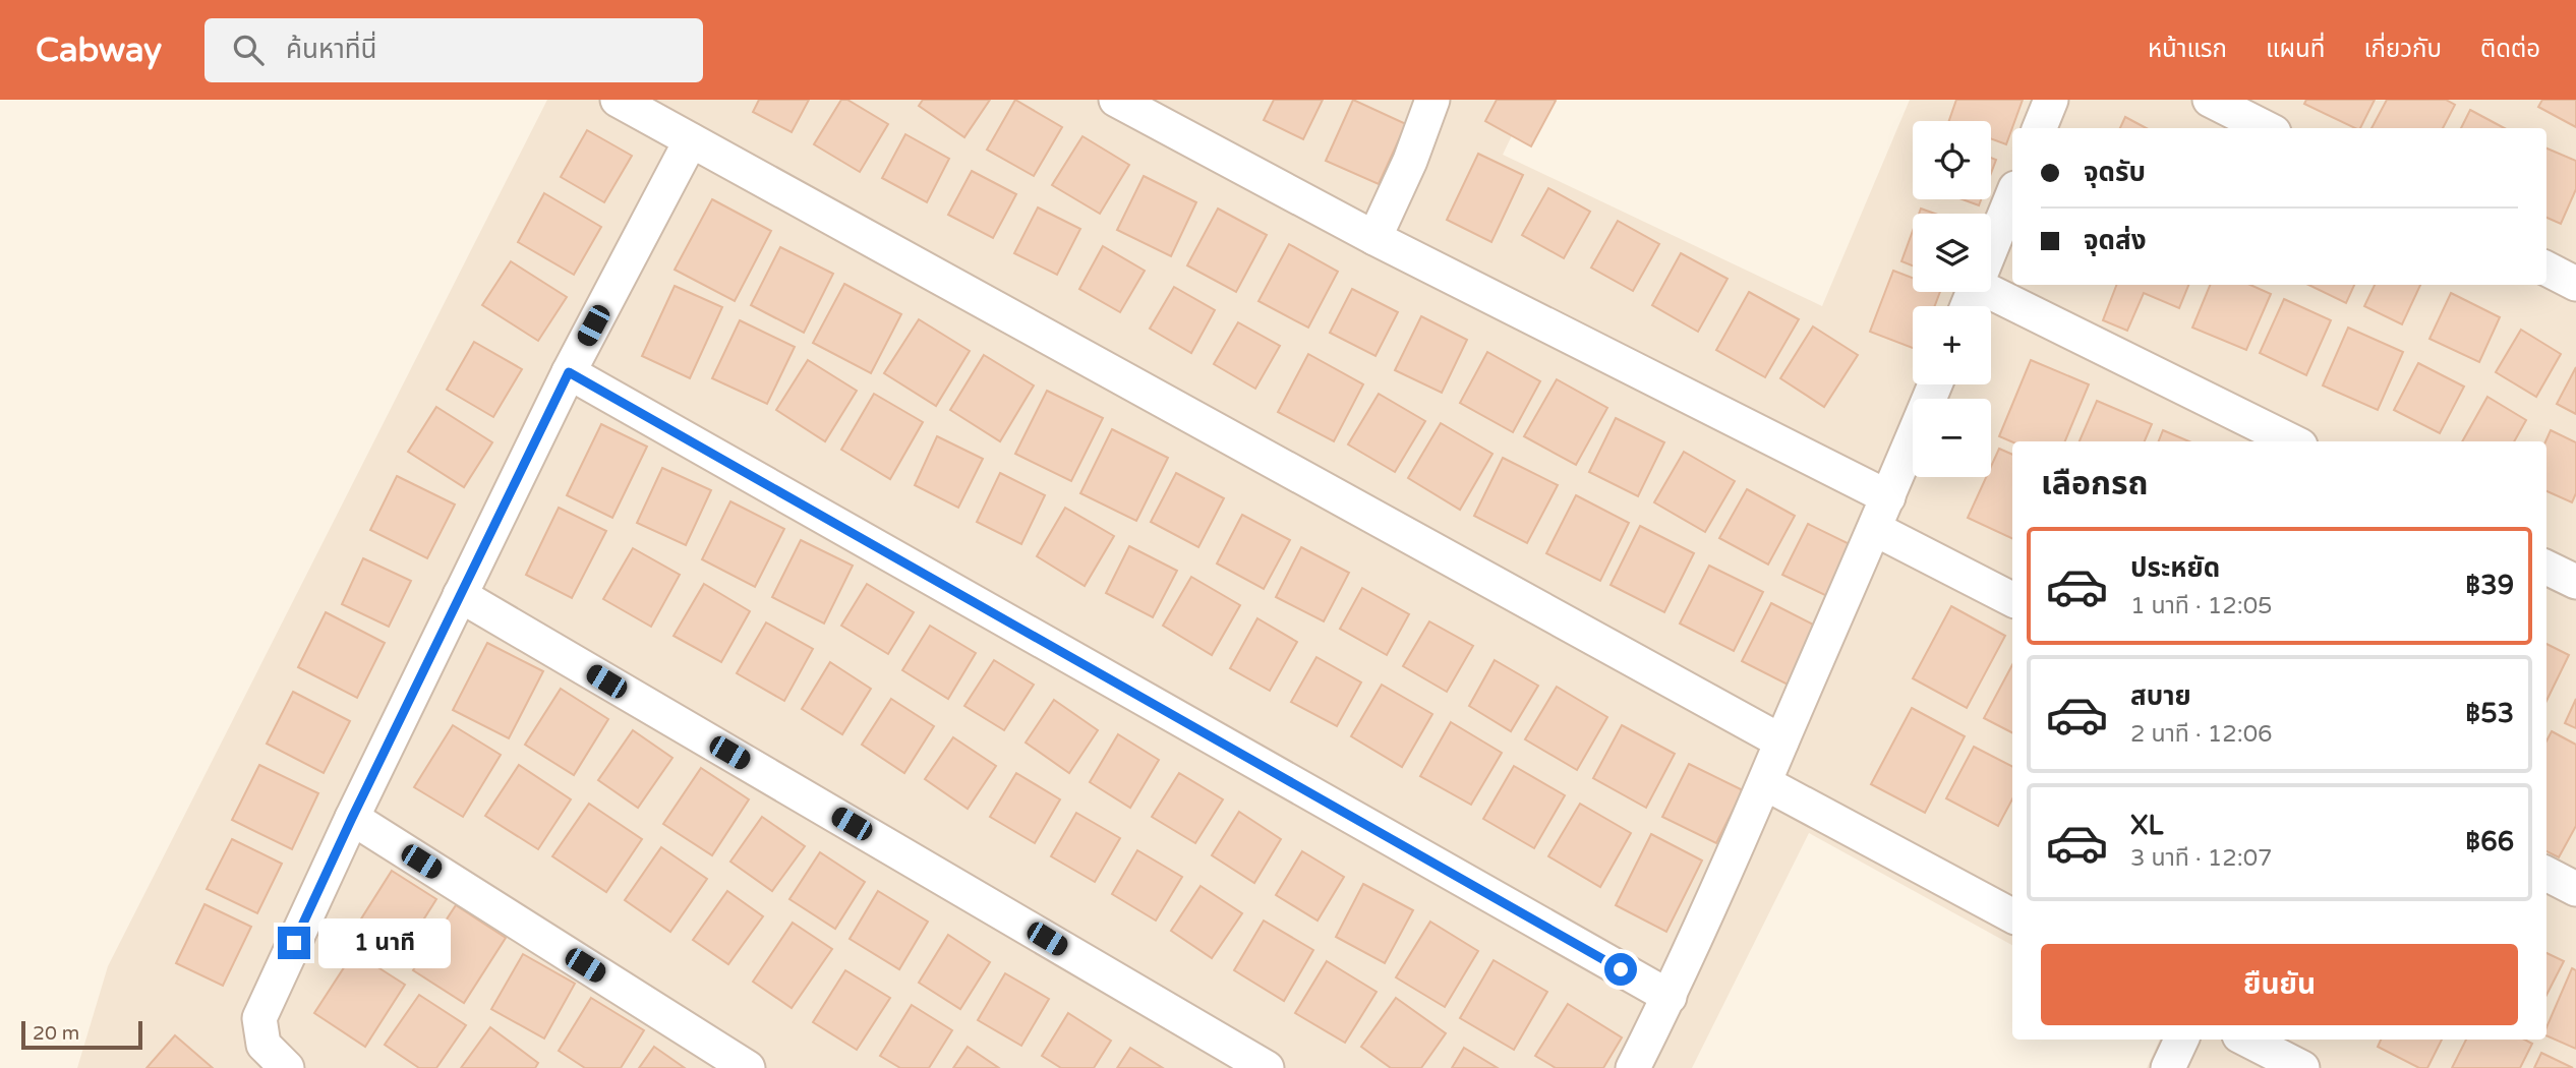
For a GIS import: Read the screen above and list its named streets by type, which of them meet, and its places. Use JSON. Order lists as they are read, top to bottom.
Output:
{
  "scale_bar": "20 m",
  "page": {
    "header": "Cabway",
    "search": "ค้นหาที่นี่",
    "nav": [
      "หน้าแรก",
      "แผนที่",
      "เกี่ยวกับ",
      "ติดต่อ"
    ],
    "map_buttons": ["+", "−"],
    "banner": ["จุดรับ", "จุดส่ง"],
    "heading": "เลือกรถ",
    "list": [
      {
        "name": "ประหยัด",
        "note": "1 นาที · 12:05",
        "value": "฿39"
      },
      {
        "name": "สบาย",
        "note": "2 นาที · 12:06",
        "value": "฿53"
      },
      {
        "name": "XL",
        "note": "3 นาที · 12:07",
        "value": "฿66"
      }
    ],
    "bubble": "1 นาที",
    "buttons": "ยืนยัน",
    "scale": "20 m"
  }
}
